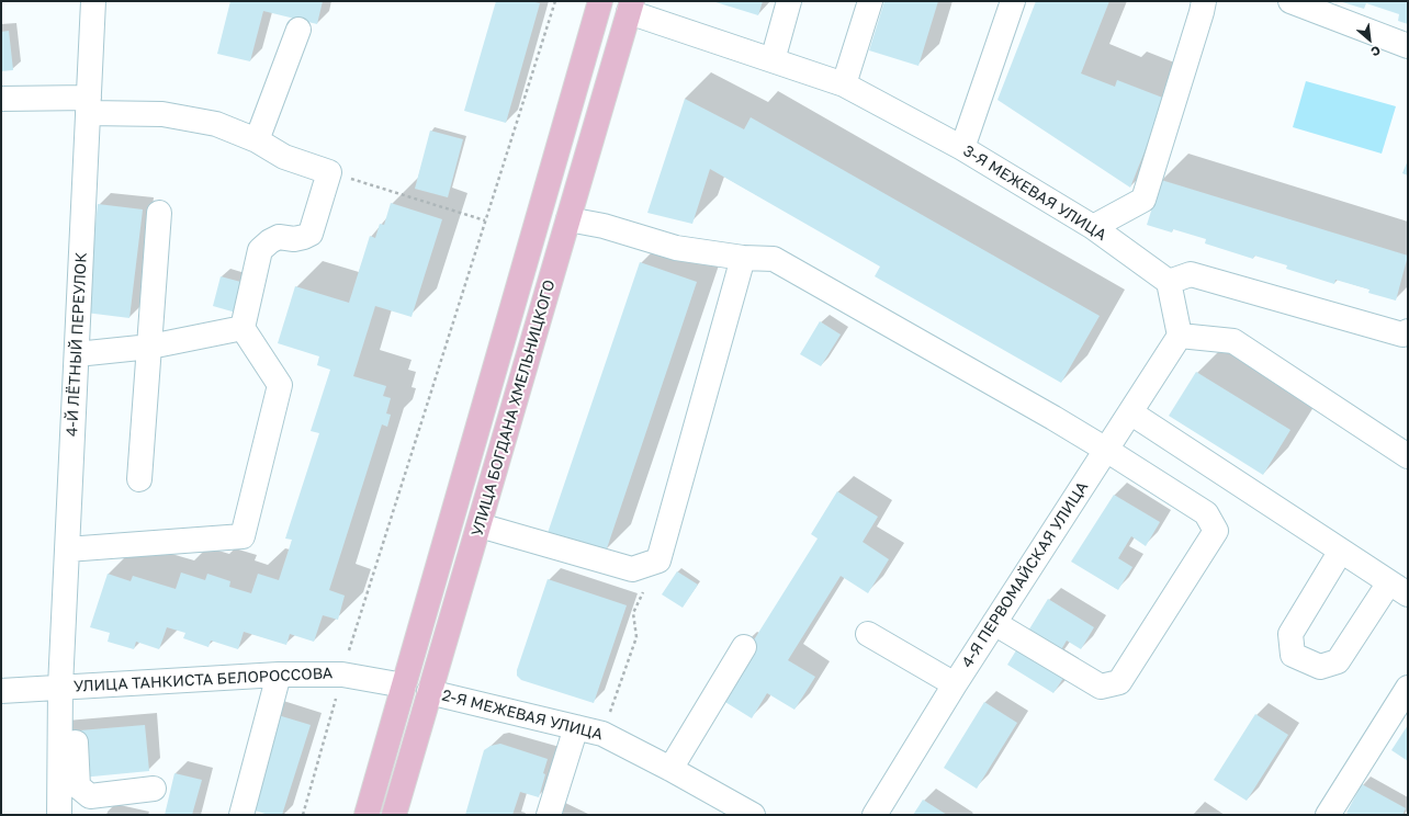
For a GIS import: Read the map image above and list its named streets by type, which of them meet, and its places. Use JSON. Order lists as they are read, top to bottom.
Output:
{
  "streets": {
    "main road": ["3-Я МЕЖЕВАЯ УЛИЦА", "УЛИЦА БОГДАНА ХМЕЛЬНИЦКОГО"],
    "street": [
      "4-Й ЛЁТНЫЙ ПЕРЕУЛОК",
      "4-Я ПЕРВОМАЙСКАЯ УЛИЦА",
      "УЛИЦА ТАНКИСТА БЕЛОРОССОВА",
      "2-Я МЕЖЕВАЯ УЛИЦА"
    ]
  },
  "crossings": [
    ["3-Я МЕЖЕВАЯ УЛИЦА", "УЛИЦА БОГДАНА ХМЕЛЬНИЦКОГО"],
    ["4-Й ЛЁТНЫЙ ПЕРЕУЛОК", "УЛИЦА ТАНКИСТА БЕЛОРОССОВА"],
    ["УЛИЦА БОГДАНА ХМЕЛЬНИЦКОГО", "УЛИЦА ТАНКИСТА БЕЛОРОССОВА"],
    ["УЛИЦА БОГДАНА ХМЕЛЬНИЦКОГО", "2-Я МЕЖЕВАЯ УЛИЦА"]
  ],
  "north": "bottom right"
}
